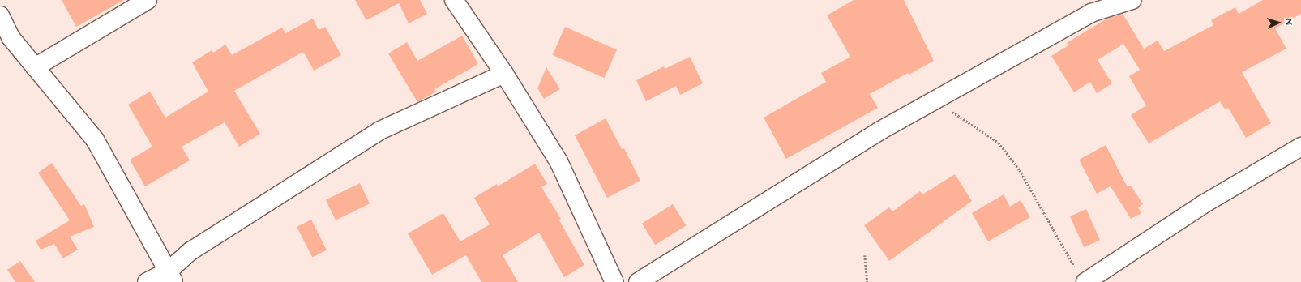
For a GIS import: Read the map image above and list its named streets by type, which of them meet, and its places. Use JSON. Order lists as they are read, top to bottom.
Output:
{
  "north": "right"
}
